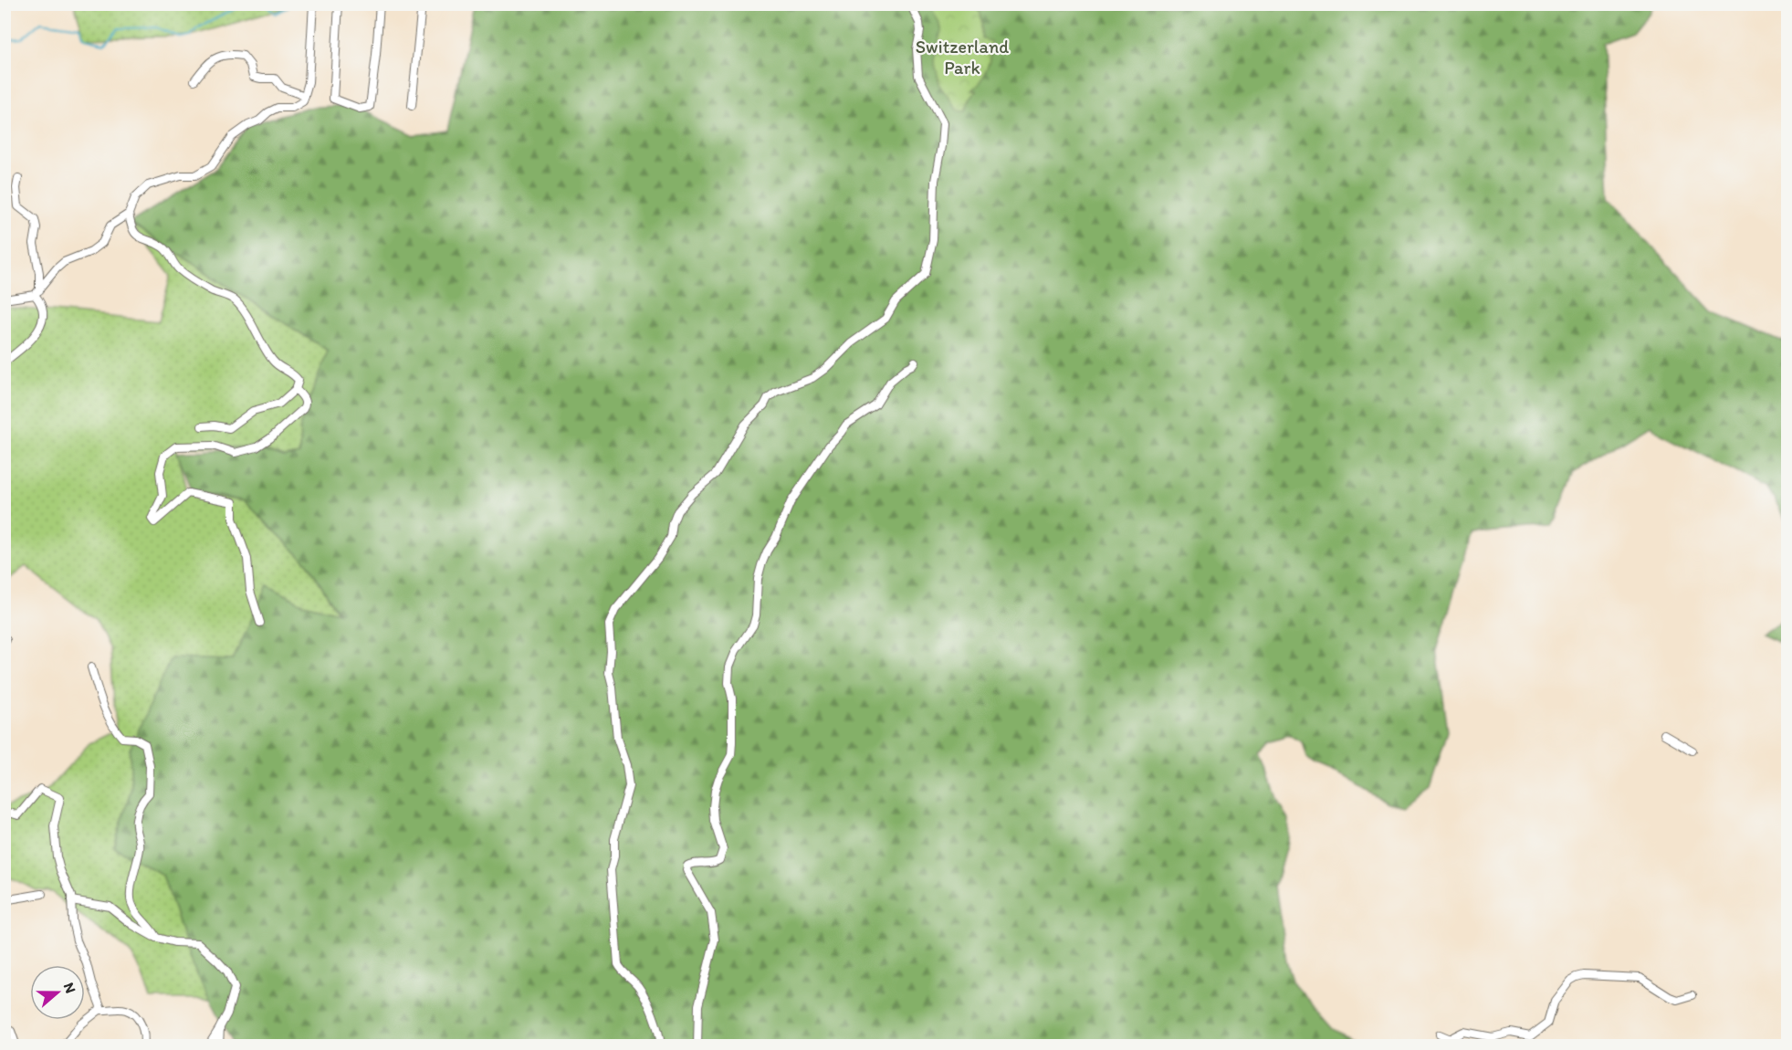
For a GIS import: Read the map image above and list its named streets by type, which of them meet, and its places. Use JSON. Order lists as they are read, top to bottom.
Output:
{
  "parks": ["Switzerland Park"],
  "north": "right"
}
